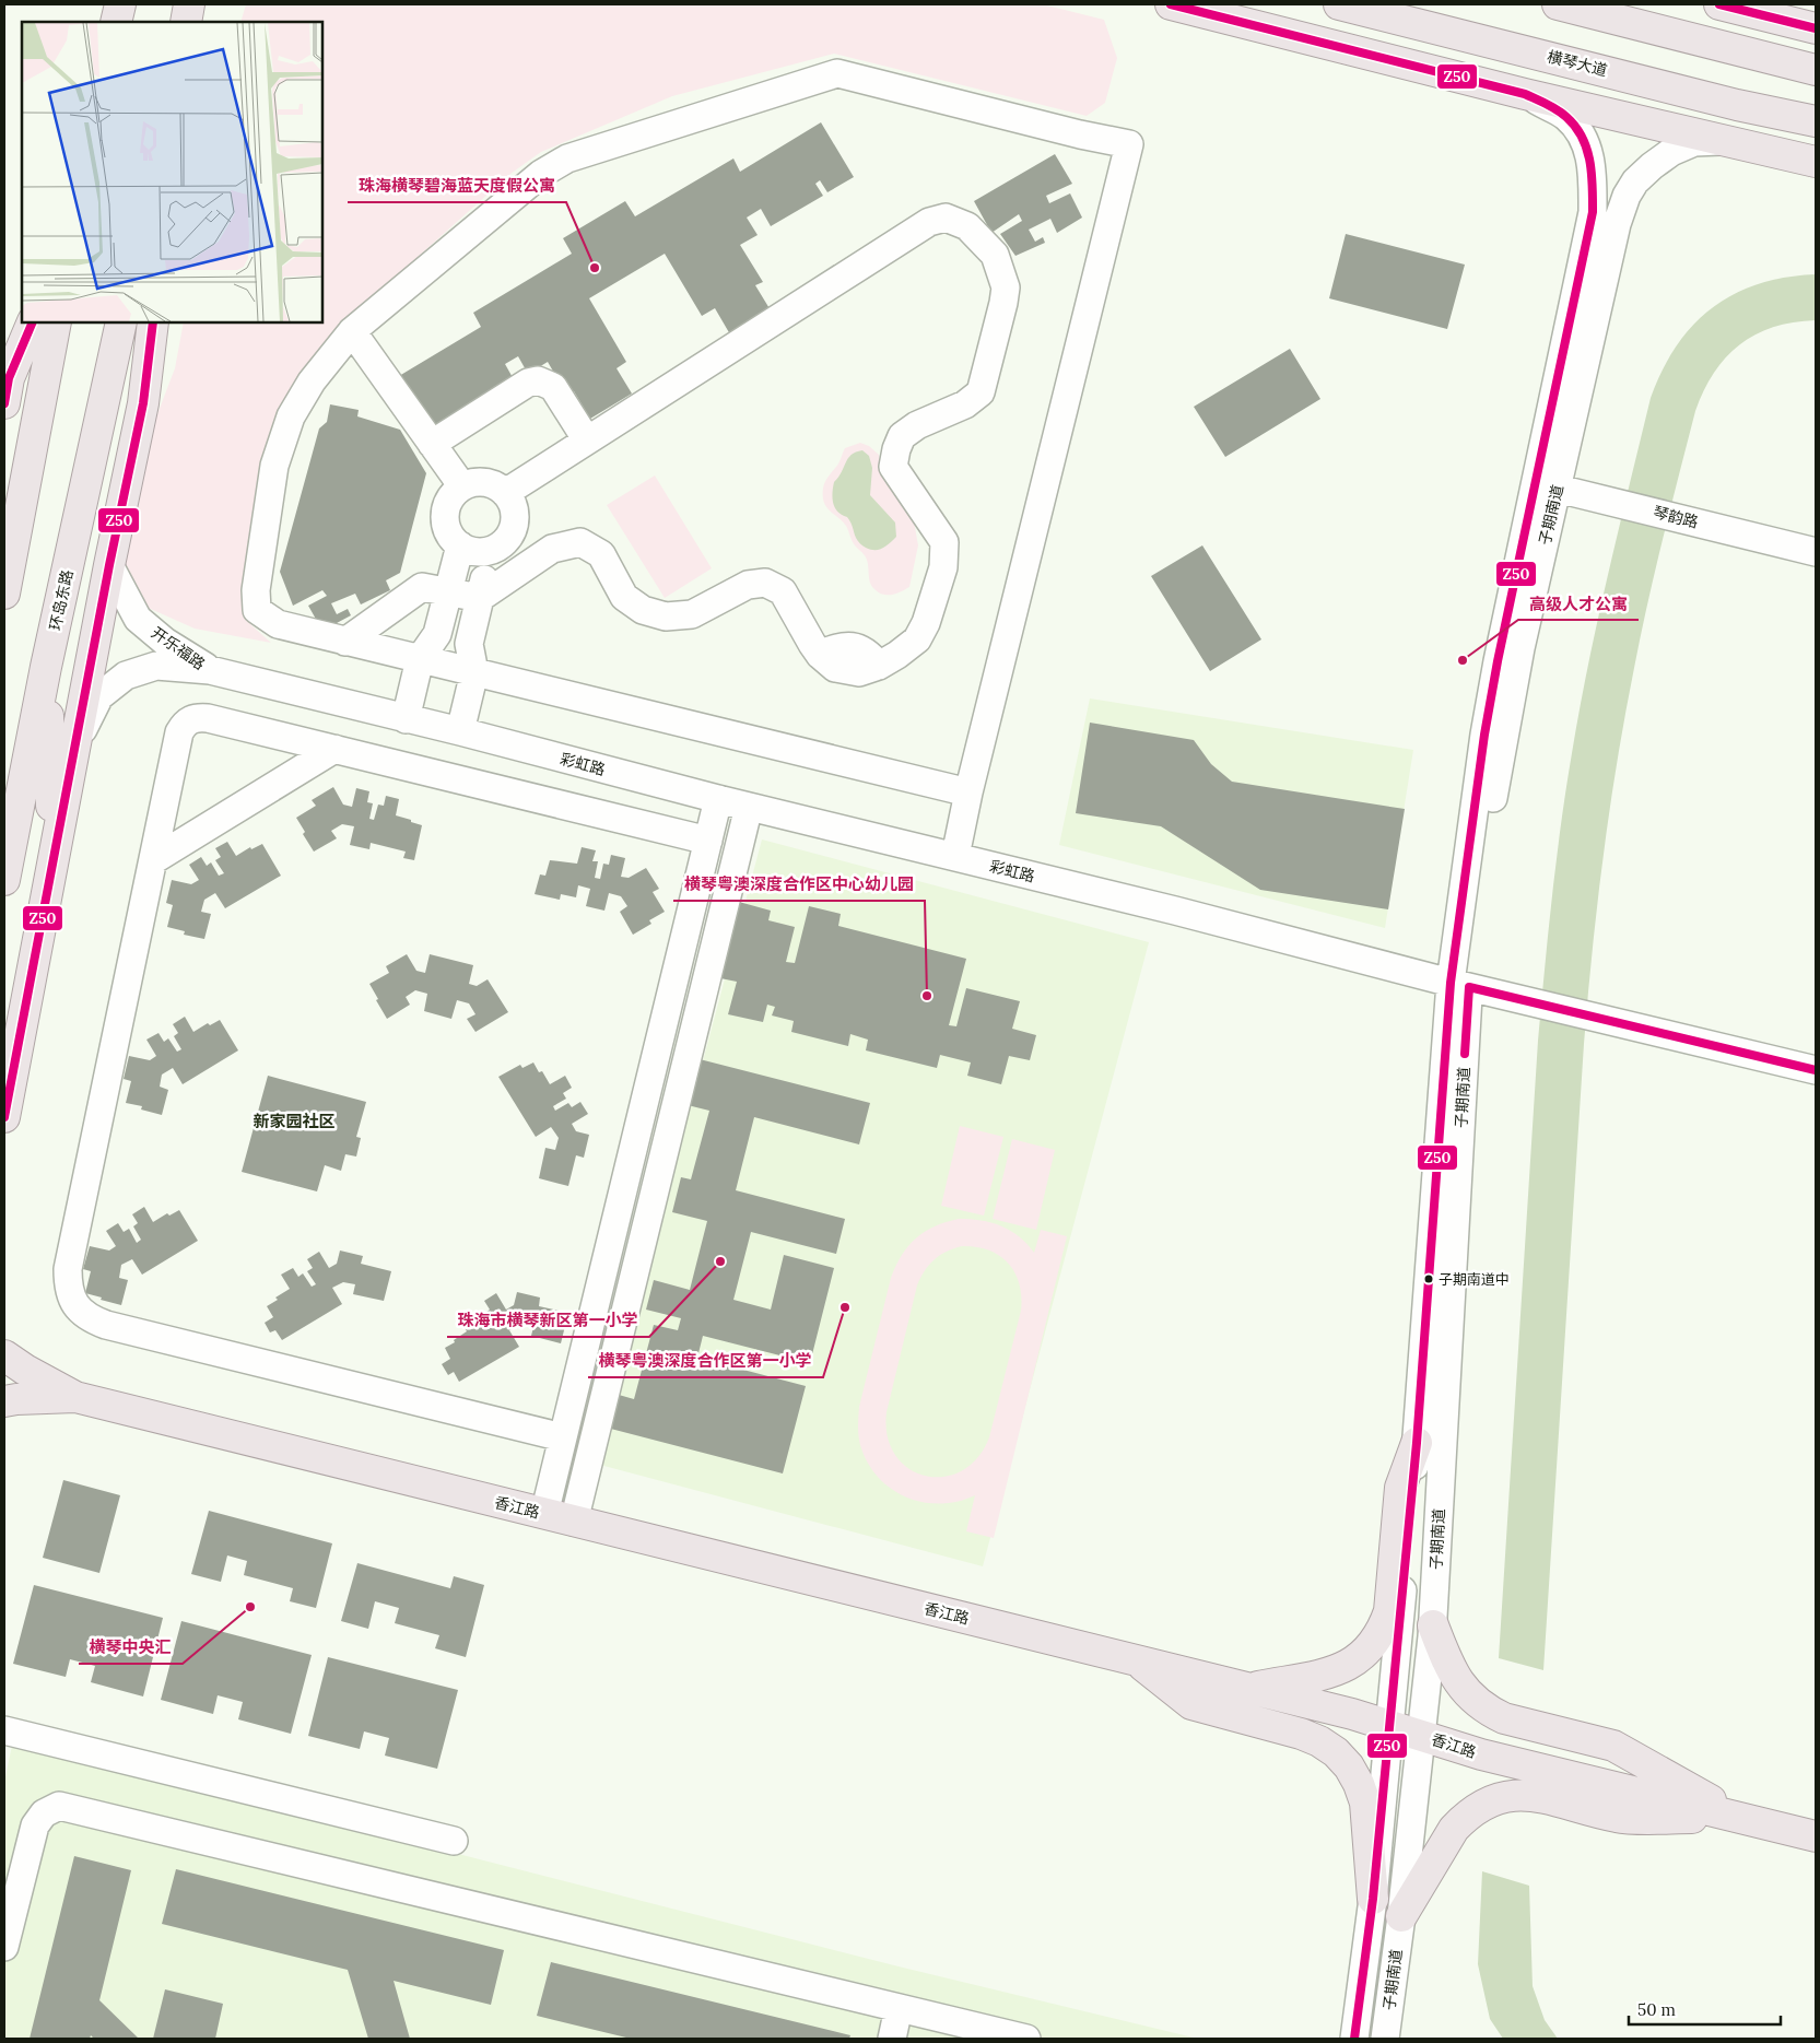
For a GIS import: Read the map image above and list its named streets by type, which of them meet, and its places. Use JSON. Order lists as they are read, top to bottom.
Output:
{
  "streets": {
    "main road": ["横琴大道", "环岛东路", "香江路"],
    "street": [
      "子期南道",
      "琴韵路",
      "开乐福路",
      "彩虹路"
    ]
  },
  "crossings": [
    ["子期南道", "琴韵路"],
    ["子期南道", "彩虹路"],
    ["子期南道", "香江路"],
    ["开乐福路", "彩虹路"]
  ],
  "districts": ["新家园社区"],
  "places": [
    "珠海横琴碧海蓝天度假公寓",
    "高级人才公寓",
    "横琴粤澳深度合作区中心幼儿园",
    "珠海市横琴新区第一小学",
    "子期南道中",
    "横琴粤澳深度合作区第一小学",
    "横琴中央汇"
  ],
  "lines": ["transit line Z50"],
  "scale_bar": "50 m"
}
